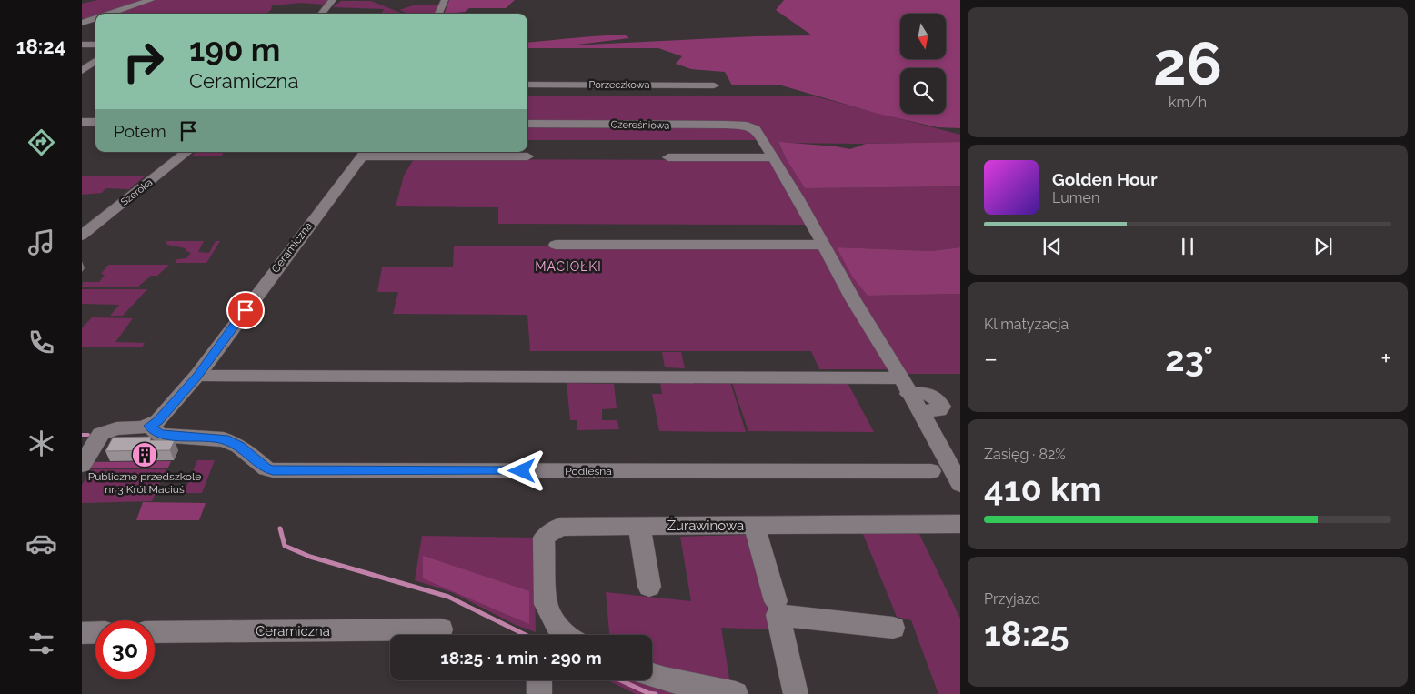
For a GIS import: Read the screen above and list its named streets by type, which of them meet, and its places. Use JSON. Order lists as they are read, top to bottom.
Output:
{
  "streets": {
    "street": [
      "Porzeczkowa",
      "Czereśniowa",
      "Szeroka",
      "Ceramiczna",
      "Podleśna",
      "Żurawinowa"
    ]
  },
  "crossings": [
    ["Ceramiczna", "Podleśna"]
  ],
  "districts": ["MACIOŁKI"],
  "places": {
    "building": ["Publiczne przedszkole nr 3 Król Maciuś"]
  },
  "north": "bottom",
  "page": {
    "tabs": "18:24",
    "tile": [
      ["26", "km/h"],
      "Klimatyzacja",
      ["Zasięg · 82%", "410 km"],
      ["Przyjazd", "18:25"]
    ],
    "turn": ["190 m", "Ceramiczna"],
    "then": "Potem",
    "song": ["Golden Hour", "Lumen"],
    "heat": ["−", "23°", "+"],
    "limit": "30",
    "trip": "18:25 · 1 min · 290 m"
  }
}
